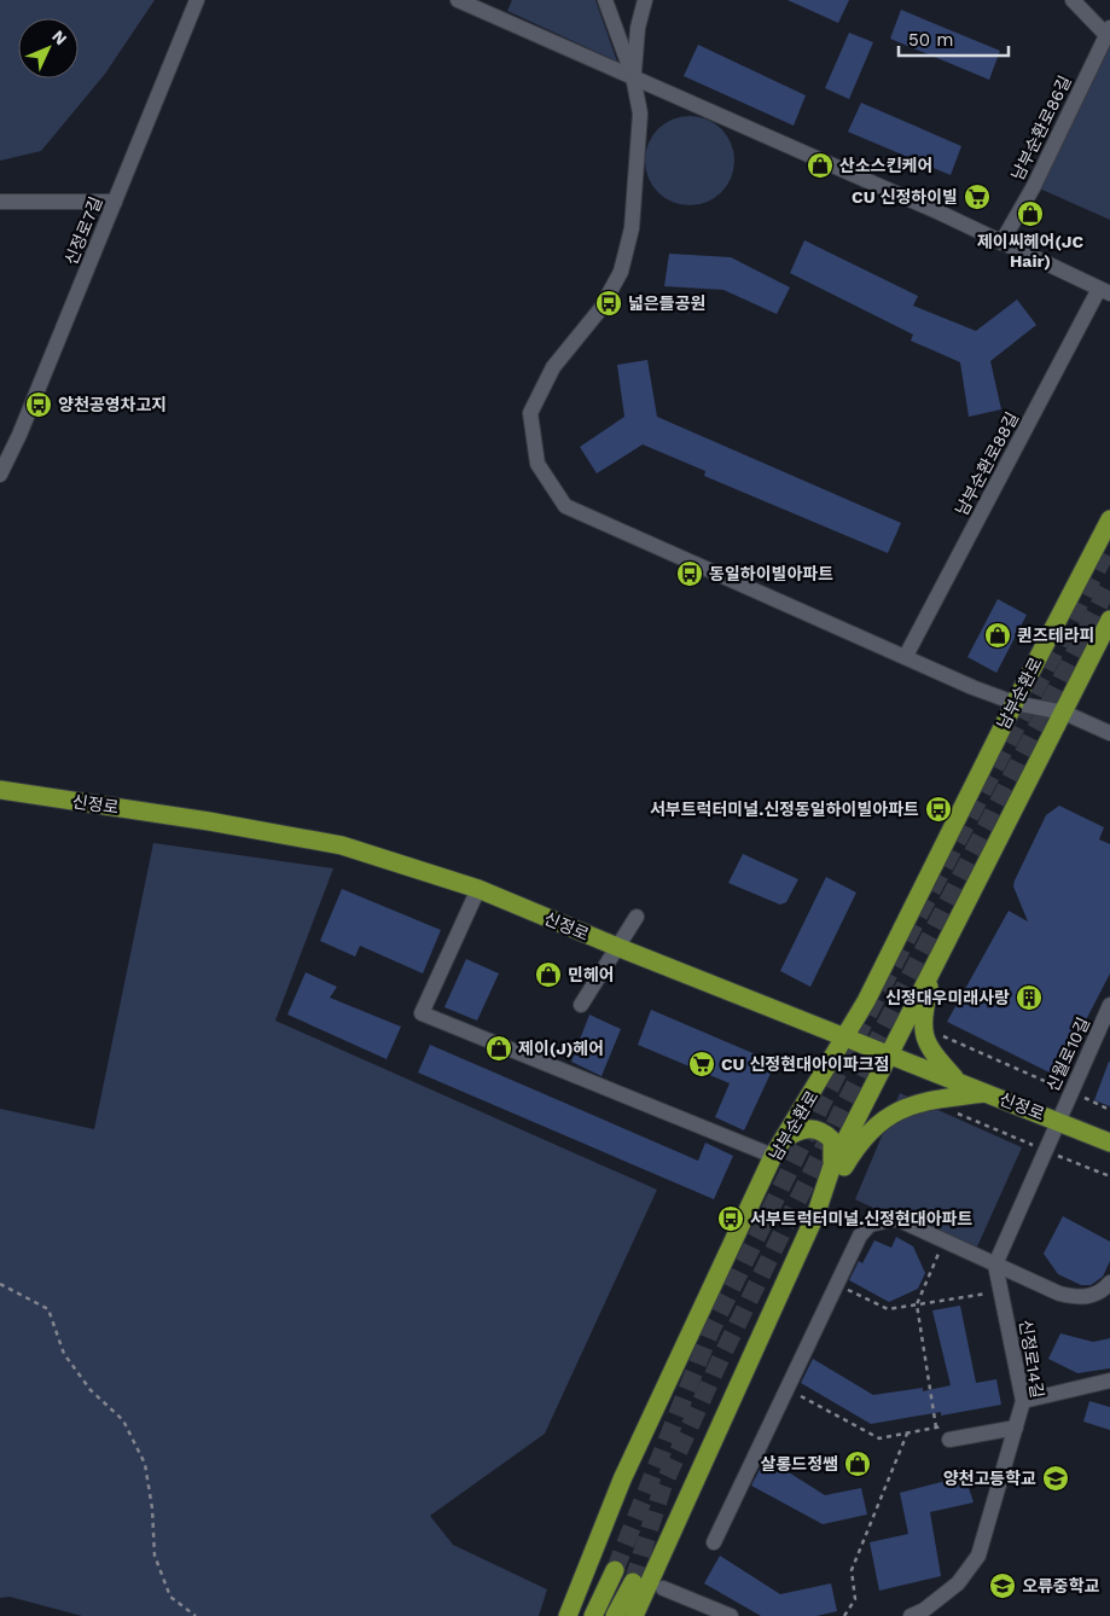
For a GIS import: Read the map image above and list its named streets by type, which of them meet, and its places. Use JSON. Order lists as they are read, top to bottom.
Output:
{
  "streets": {
    "main road": ["남부순환로", "신정로"],
    "street": [
      "남부순환로86길",
      "신정로7길",
      "남부순환로88길",
      "신월로10길",
      "신정로14길"
    ]
  },
  "crossings": [
    ["남부순환로86길", "남부순환로88길"],
    ["남부순환로", "신정로"],
    ["신정로", "신월로10길"]
  ],
  "places": {
    "shop": [
      "산소스킨케어",
      "제이씨헤어(JC Hair)",
      "퀸즈테라피",
      "민헤어",
      "제이(J)헤어",
      "살롱드정쌤"
    ],
    "supermarket": ["CU 신정하이빌", "CU 신정현대아이파크점"],
    "bus stop": [
      "넓은들공원",
      "양천공영차고지",
      "동일하이빌아파트",
      "서부트럭터미널.신정동일하이빌아파트",
      "서부트럭터미널.신정현대아파트"
    ],
    "building": ["신정대우미래사랑"],
    "school or university": ["양천고등학교", "오류중학교"]
  },
  "scale_bar": "50 m",
  "north": "top right"
}
